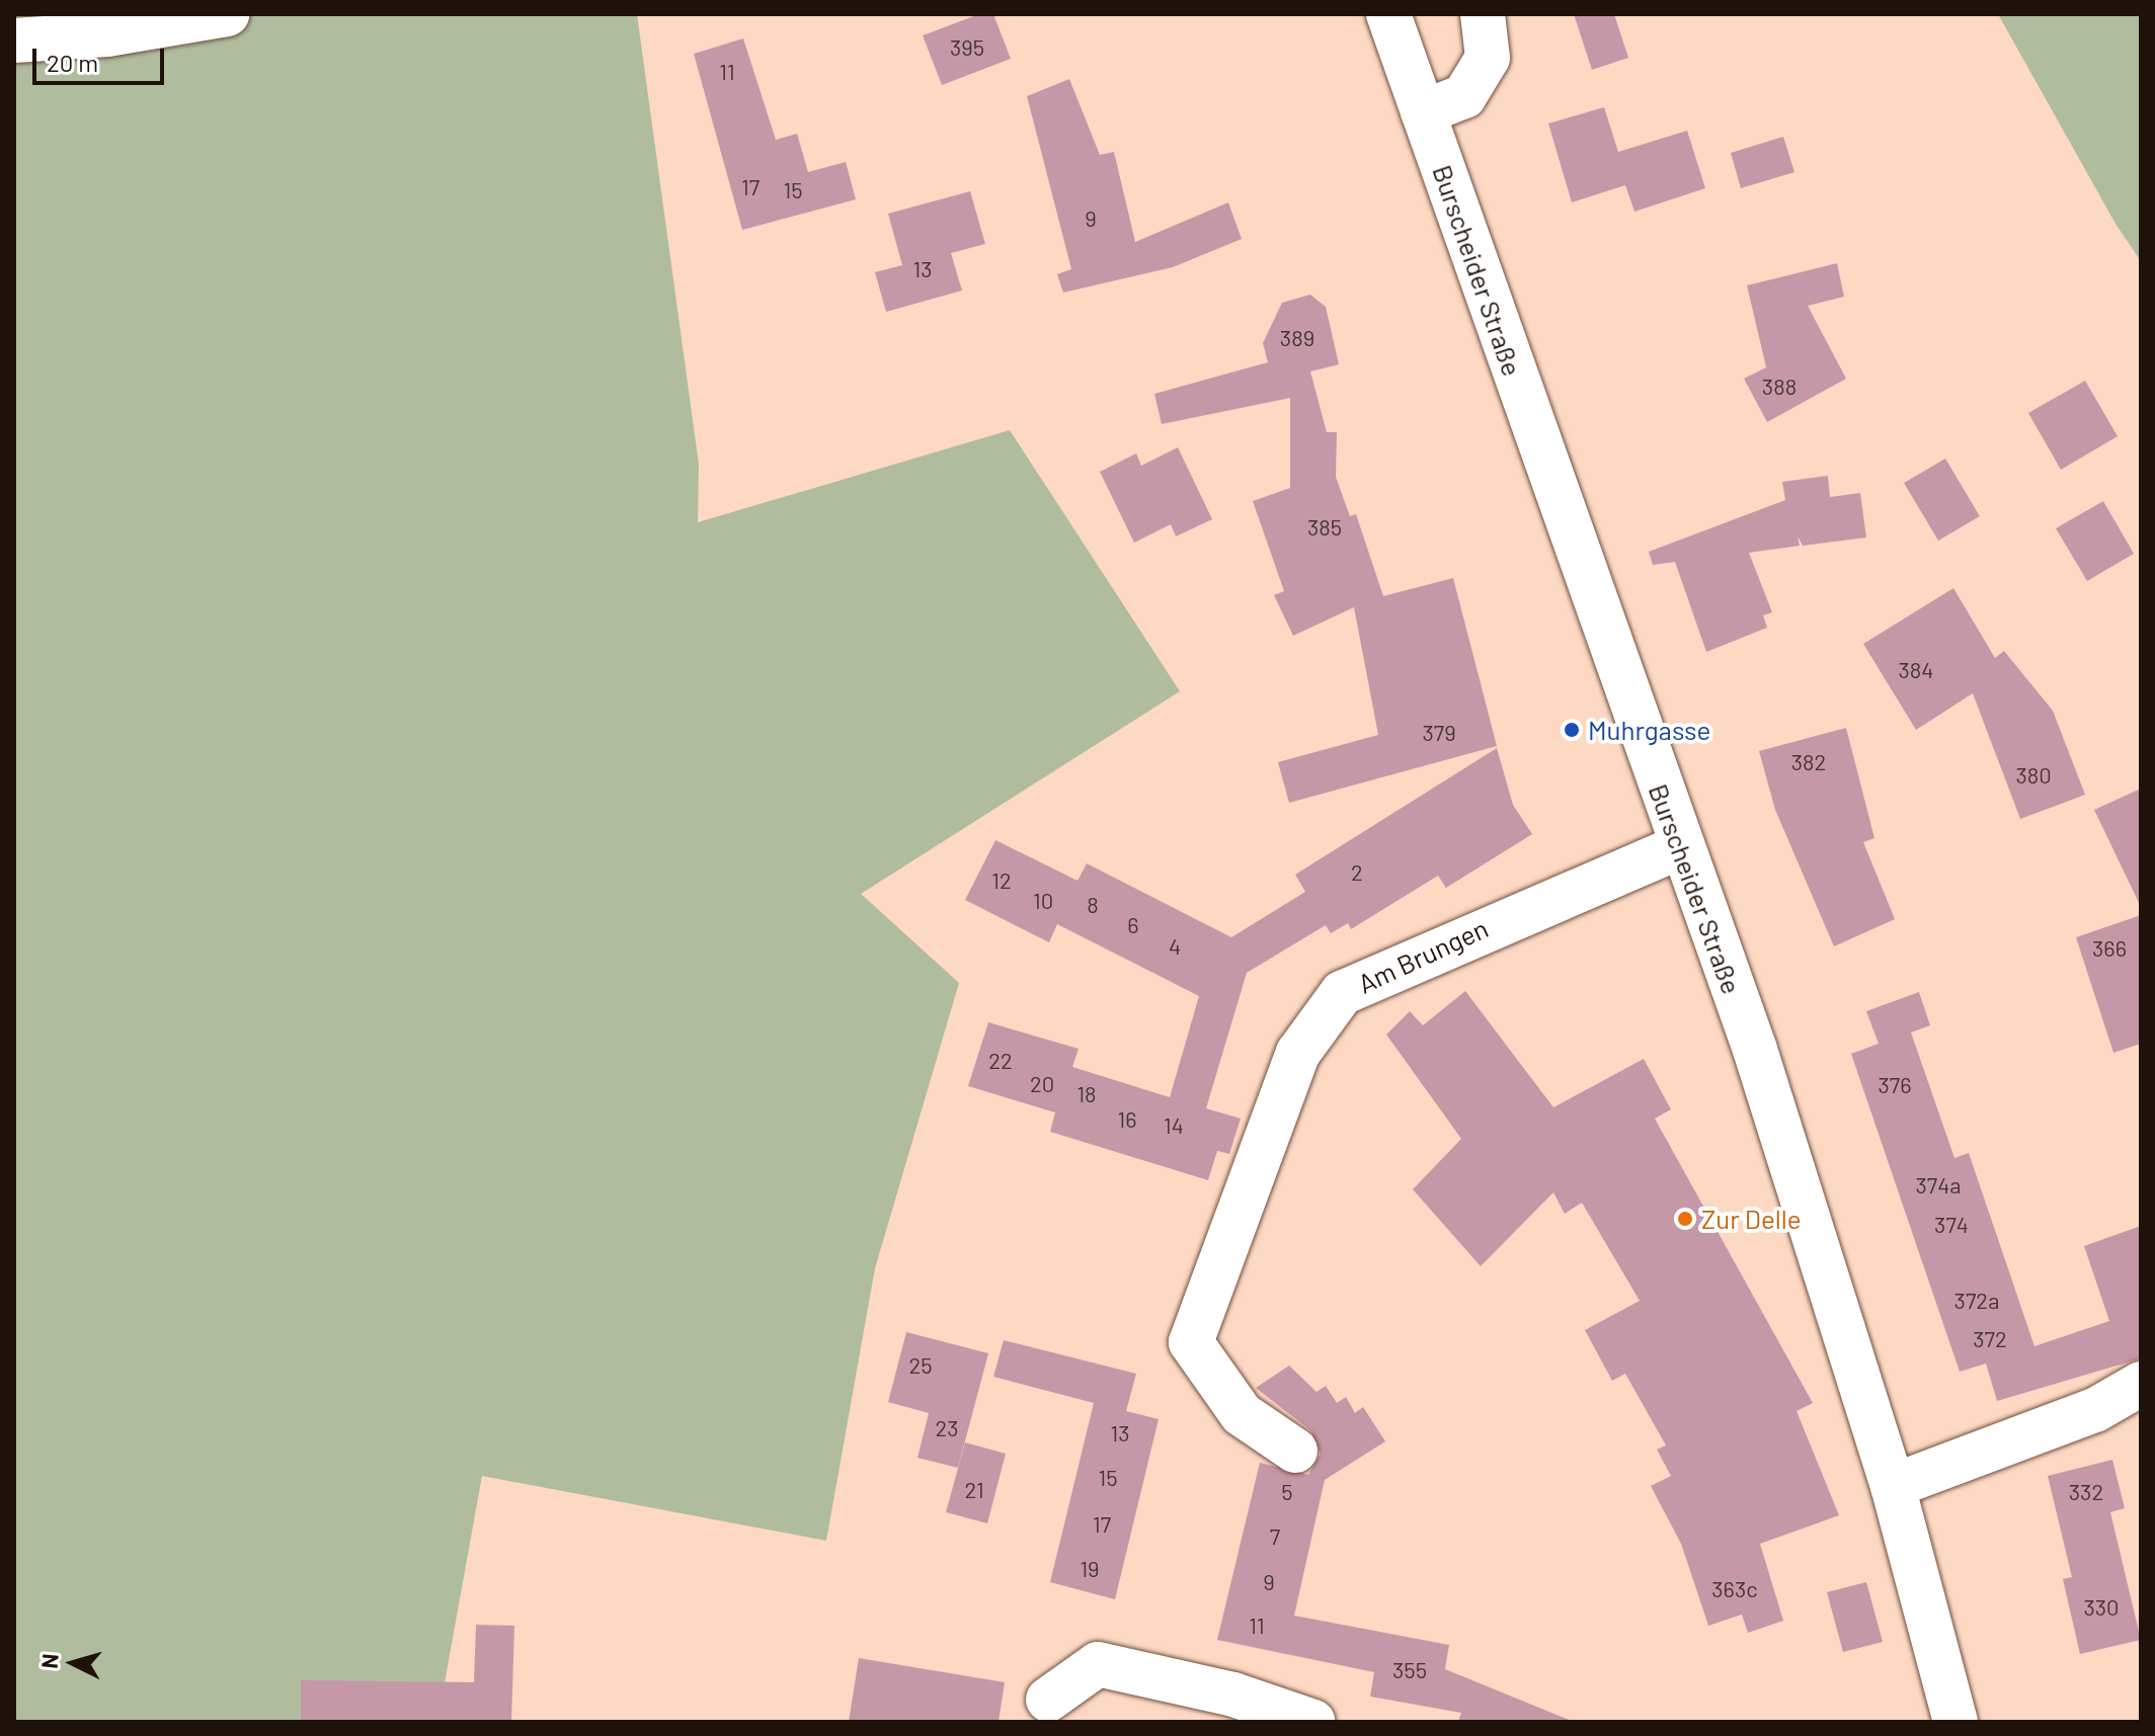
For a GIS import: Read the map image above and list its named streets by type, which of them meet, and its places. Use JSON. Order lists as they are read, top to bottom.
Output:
{
  "streets": {
    "main road": ["Burscheider Straße", "Am Brungen"]
  },
  "crossings": [
    ["Burscheider Straße", "Am Brungen"]
  ],
  "places": ["Muhrgasse", "Zur Delle"],
  "house_numbers": [
    "395",
    "11",
    "17",
    "15",
    "9",
    "13",
    "389",
    "388",
    "385",
    "384",
    "379",
    "382",
    "380",
    "2",
    "12",
    "10",
    "8",
    "6",
    "4",
    "366",
    "22",
    "20",
    "376",
    "18",
    "16",
    "14",
    "374a",
    "374",
    "372a",
    "372",
    "25",
    "23",
    "13",
    "15",
    "21",
    "5",
    "332",
    "17",
    "7",
    "19",
    "9",
    "363c",
    "330",
    "11",
    "355"
  ],
  "scale_bar": "20 m",
  "north": "left"
}
